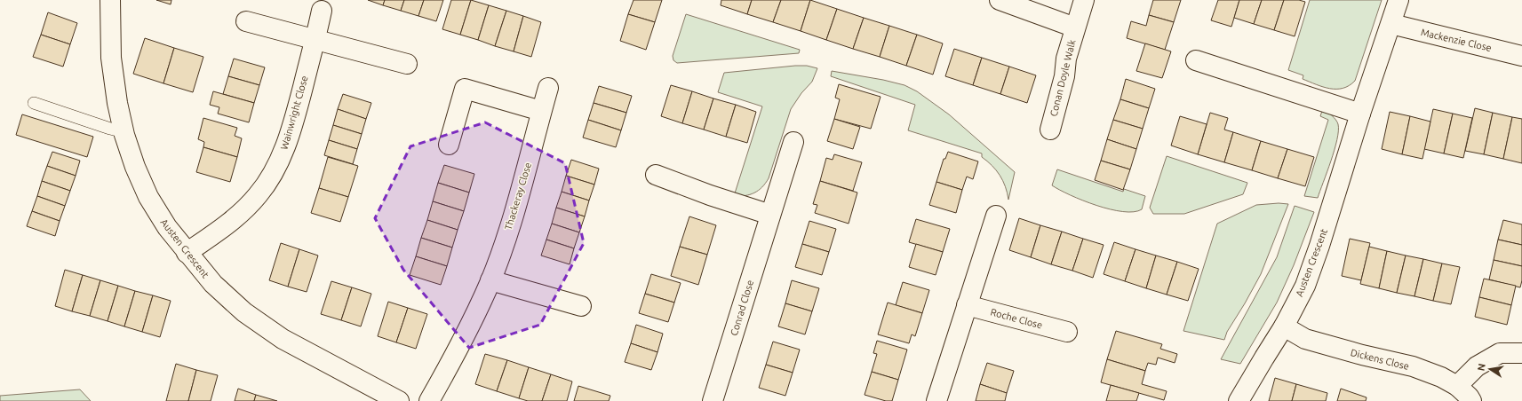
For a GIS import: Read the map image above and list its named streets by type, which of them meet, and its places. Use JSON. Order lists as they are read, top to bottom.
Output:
{
  "streets": {
    "street": [
      "Mackenzie Close",
      "Conan Doyle Walk",
      "Wainwright Close",
      "Thackeray Close",
      "Austen Crescent",
      "Conrad Close",
      "Roche Close",
      "Dickens Close"
    ]
  },
  "crossings": [
    ["Mackenzie Close", "Austen Crescent"],
    ["Wainwright Close", "Austen Crescent"],
    ["Austen Crescent", "Dickens Close"]
  ],
  "north": "left"
}
